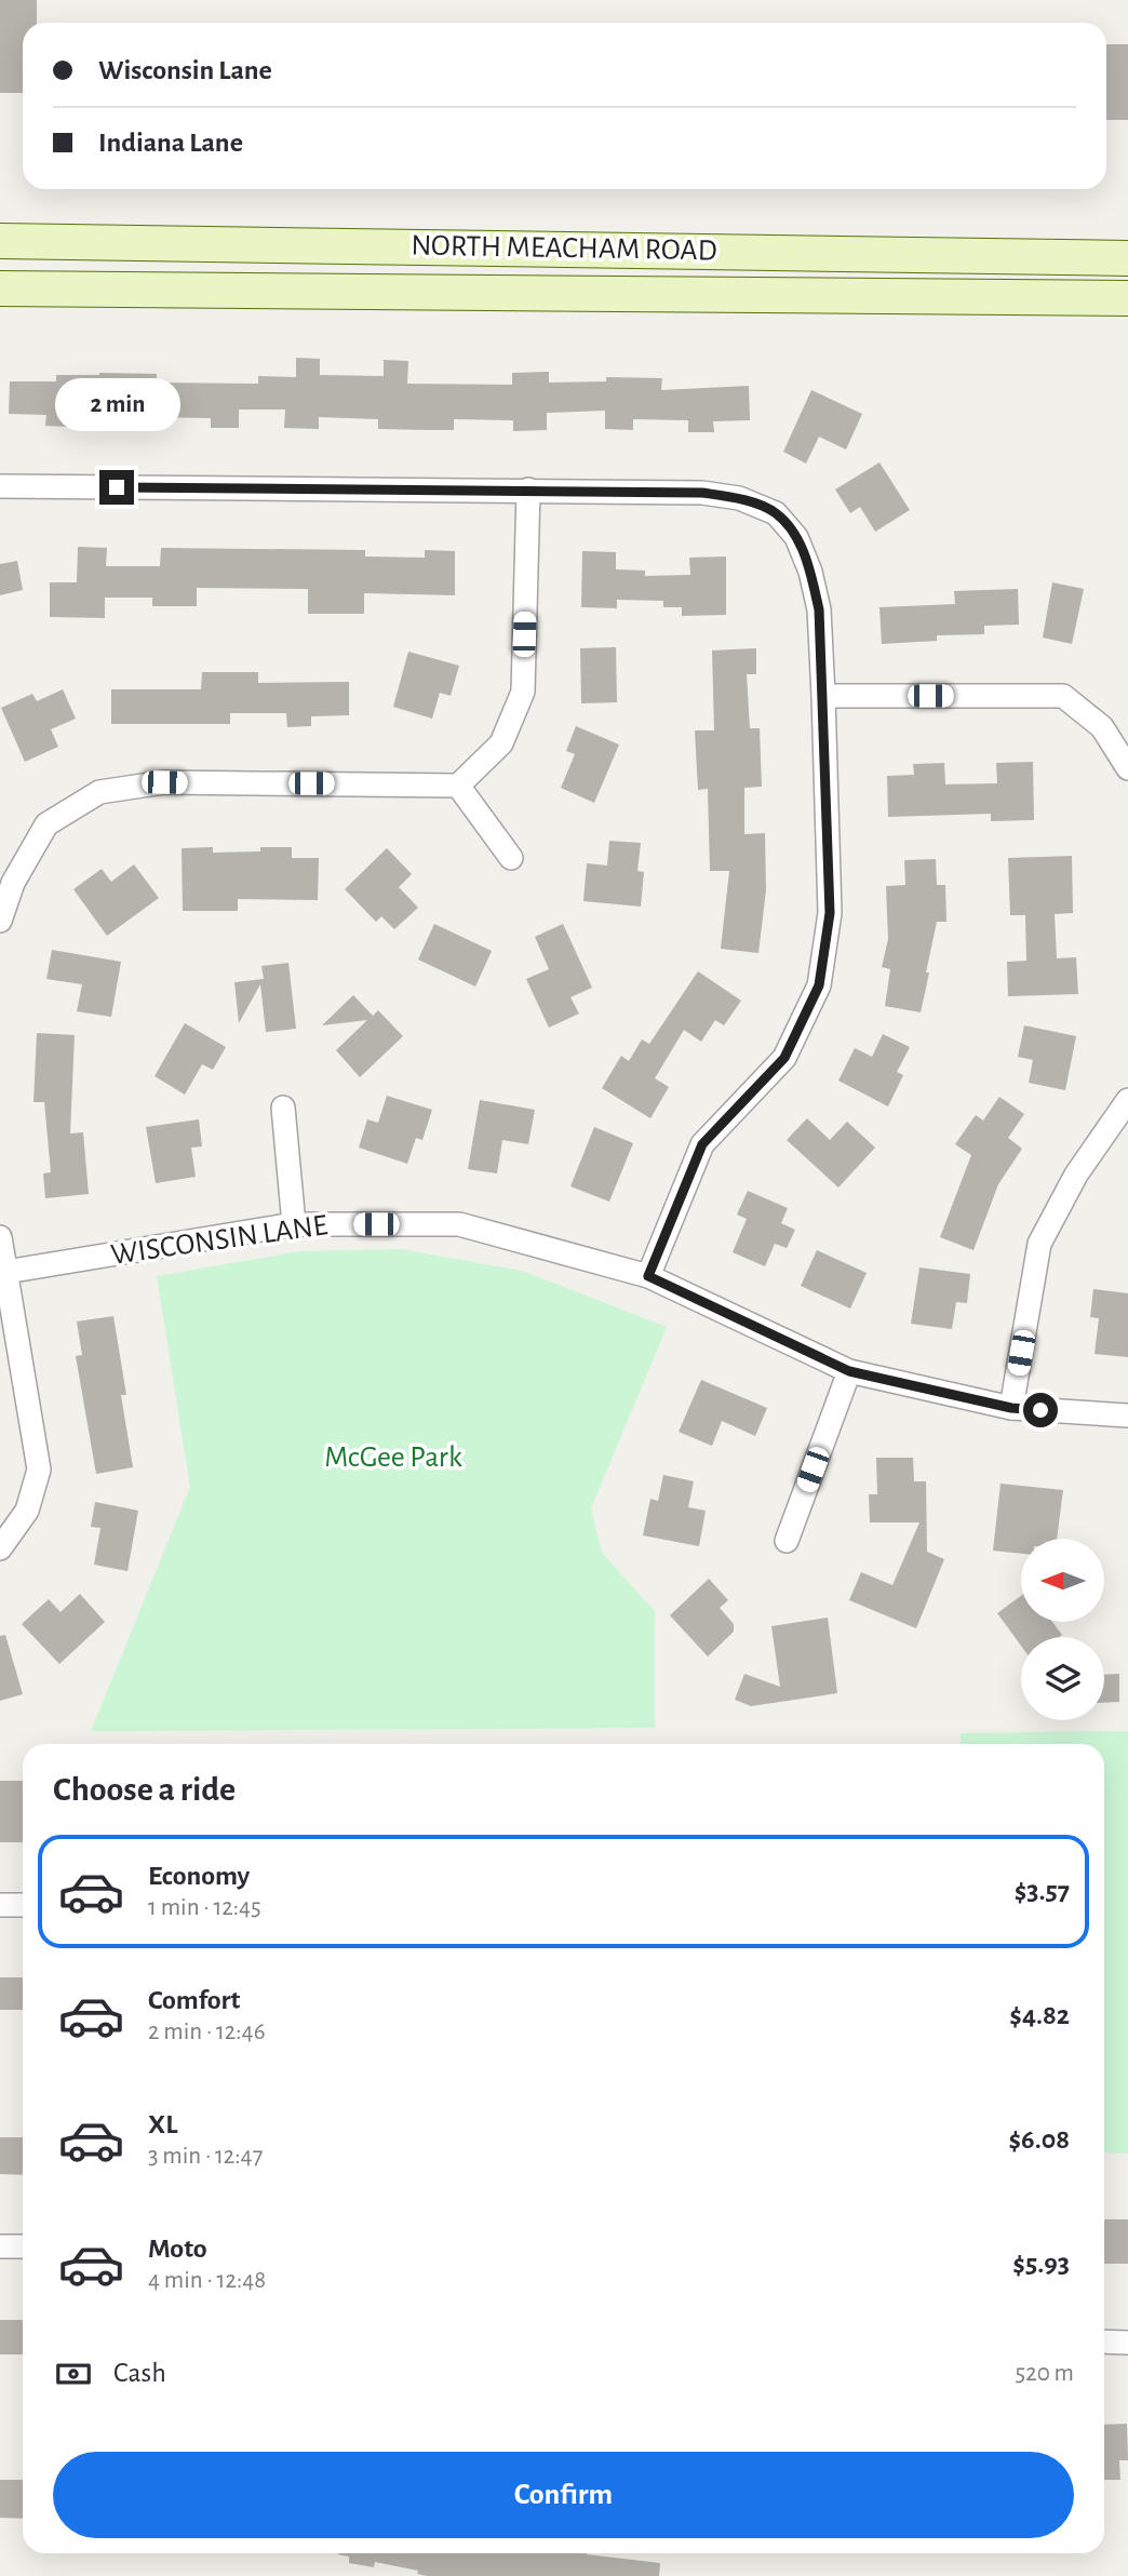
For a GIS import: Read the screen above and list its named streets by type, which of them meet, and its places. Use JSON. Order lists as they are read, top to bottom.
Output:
{
  "streets": {
    "main road": ["NORTH MEACHAM ROAD"],
    "street": ["WISCONSIN LANE"]
  },
  "parks": ["McGee Park"],
  "north": "left",
  "page": {
    "banner": ["Wisconsin Lane", "Indiana Lane"],
    "bubble": "2 min",
    "heading": "Choose a ride",
    "list": [
      {
        "name": "Economy",
        "note": "1 min · 12:45",
        "value": "$3.57"
      },
      {
        "name": "Comfort",
        "note": "2 min · 12:46",
        "value": "$4.82"
      },
      {
        "name": "XL",
        "note": "3 min · 12:47",
        "value": "$6.08"
      },
      {
        "name": "Moto",
        "note": "4 min · 12:48",
        "value": "$5.93"
      }
    ],
    "pay": ["Cash", "520 m"],
    "buttons": "Confirm"
  }
}
